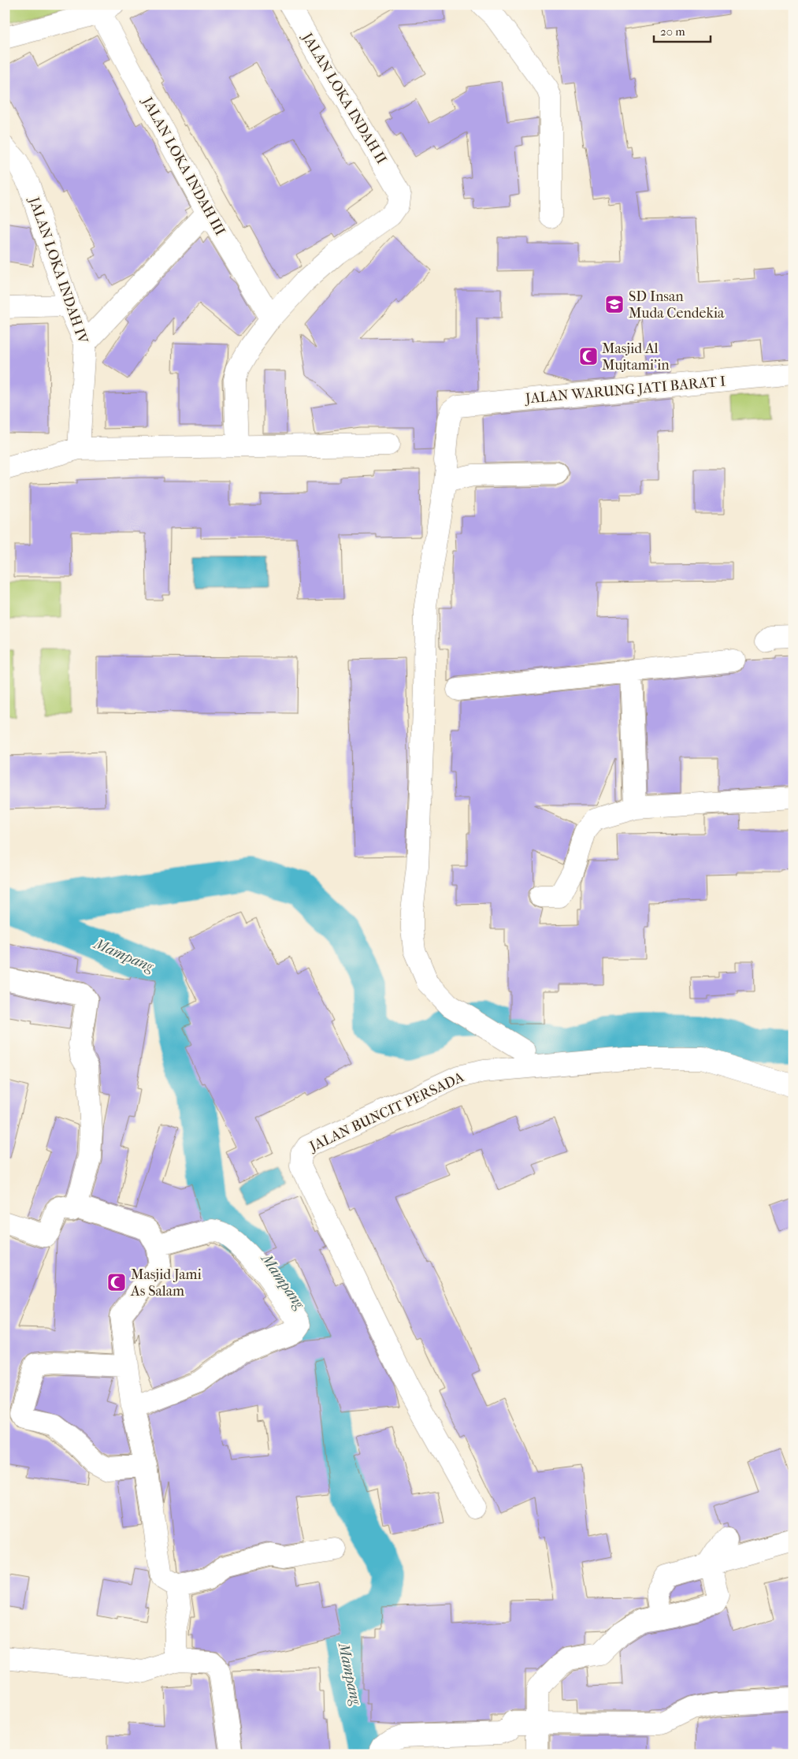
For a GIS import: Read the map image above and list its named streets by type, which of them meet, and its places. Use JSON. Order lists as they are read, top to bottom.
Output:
{
  "streets": {
    "street": [
      "JALAN LOKA INDAH II",
      "JALAN LOKA INDAH III",
      "JALAN LOKA INDAH IV",
      "JALAN WARUNG JATI BARAT I",
      "JALAN BUNCIT PERSADA"
    ]
  },
  "crossings": [
    ["JALAN LOKA INDAH II", "JALAN LOKA INDAH III"]
  ],
  "water": ["Mampang"],
  "places": {
    "school or university": ["SD Insan Muda Cendekia"],
    "mosque": ["Masjid Al Mujtami'in", "Masjid Jami As Salam"]
  },
  "scale_bar": "20 m"
}
